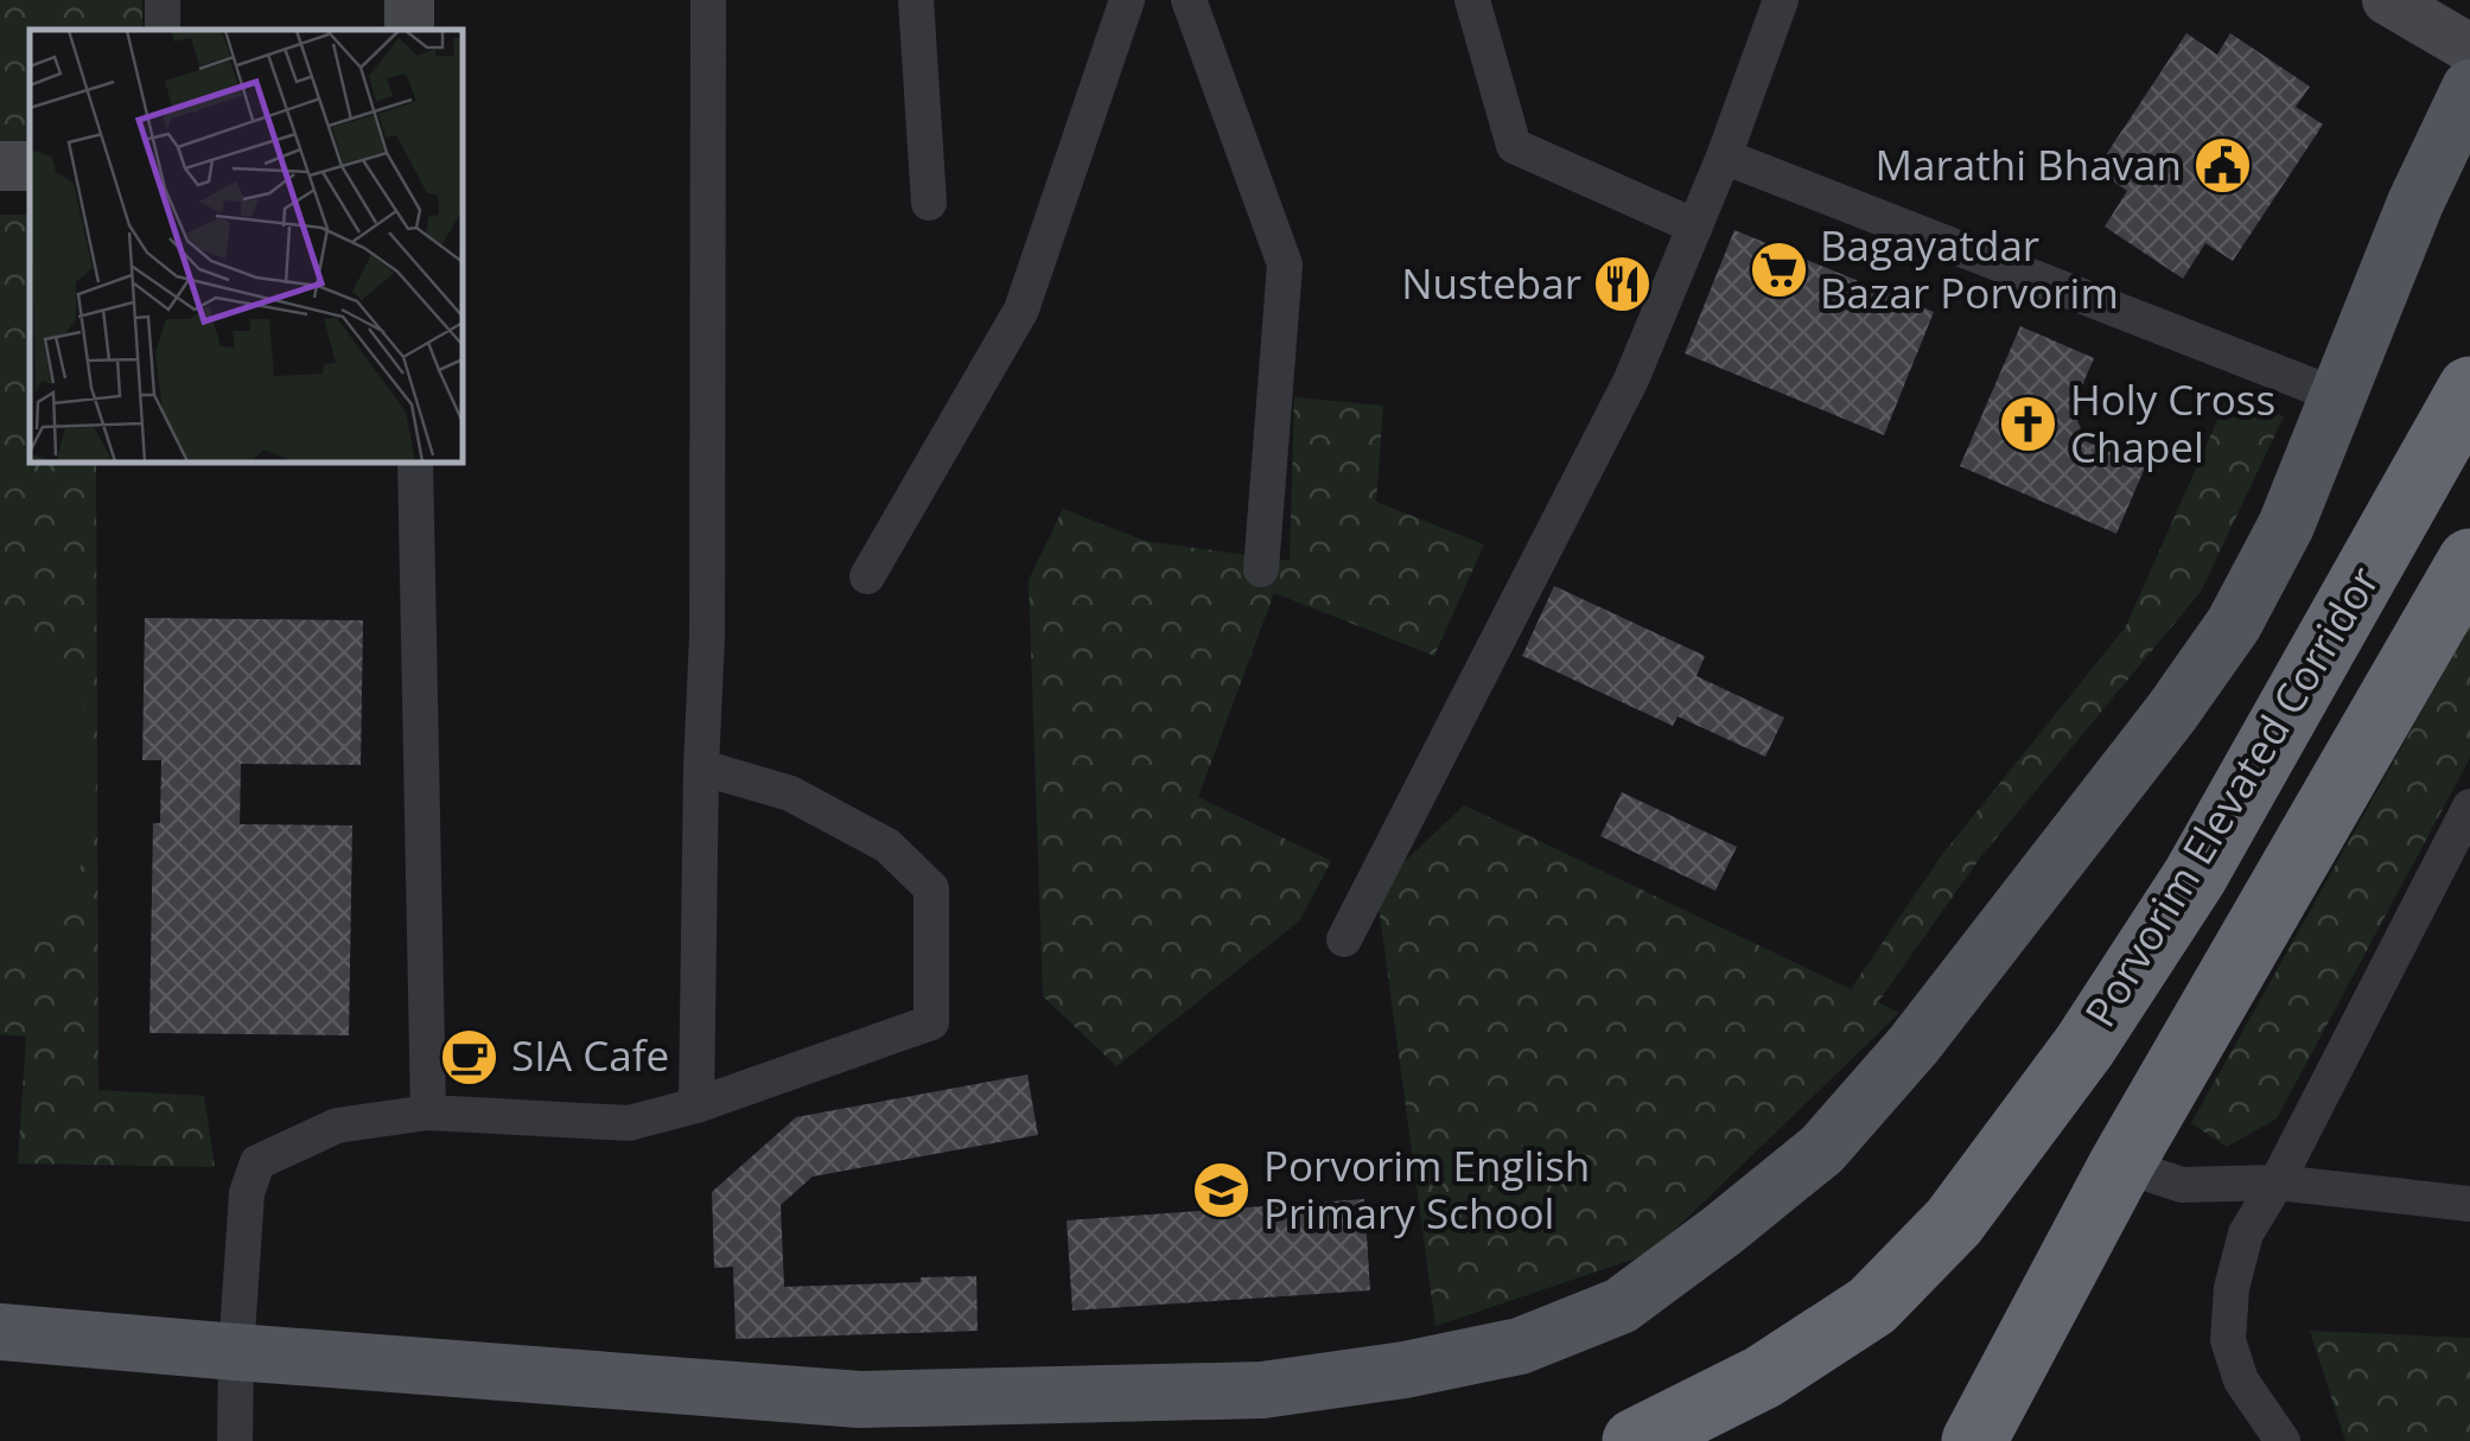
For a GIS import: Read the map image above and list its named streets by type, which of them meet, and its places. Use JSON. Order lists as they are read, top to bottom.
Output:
{
  "streets": {
    "highway": ["Porvorim Elevated Corridor"]
  },
  "places": {
    "public building": ["Marathi Bhavan"],
    "supermarket": ["Bagayatdar Bazar Porvorim"],
    "restaurant": ["Nustebar"],
    "church": ["Holy Cross Chapel"],
    "cafe": ["SIA Cafe"],
    "school or university": ["Porvorim English Primary School"]
  }
}
